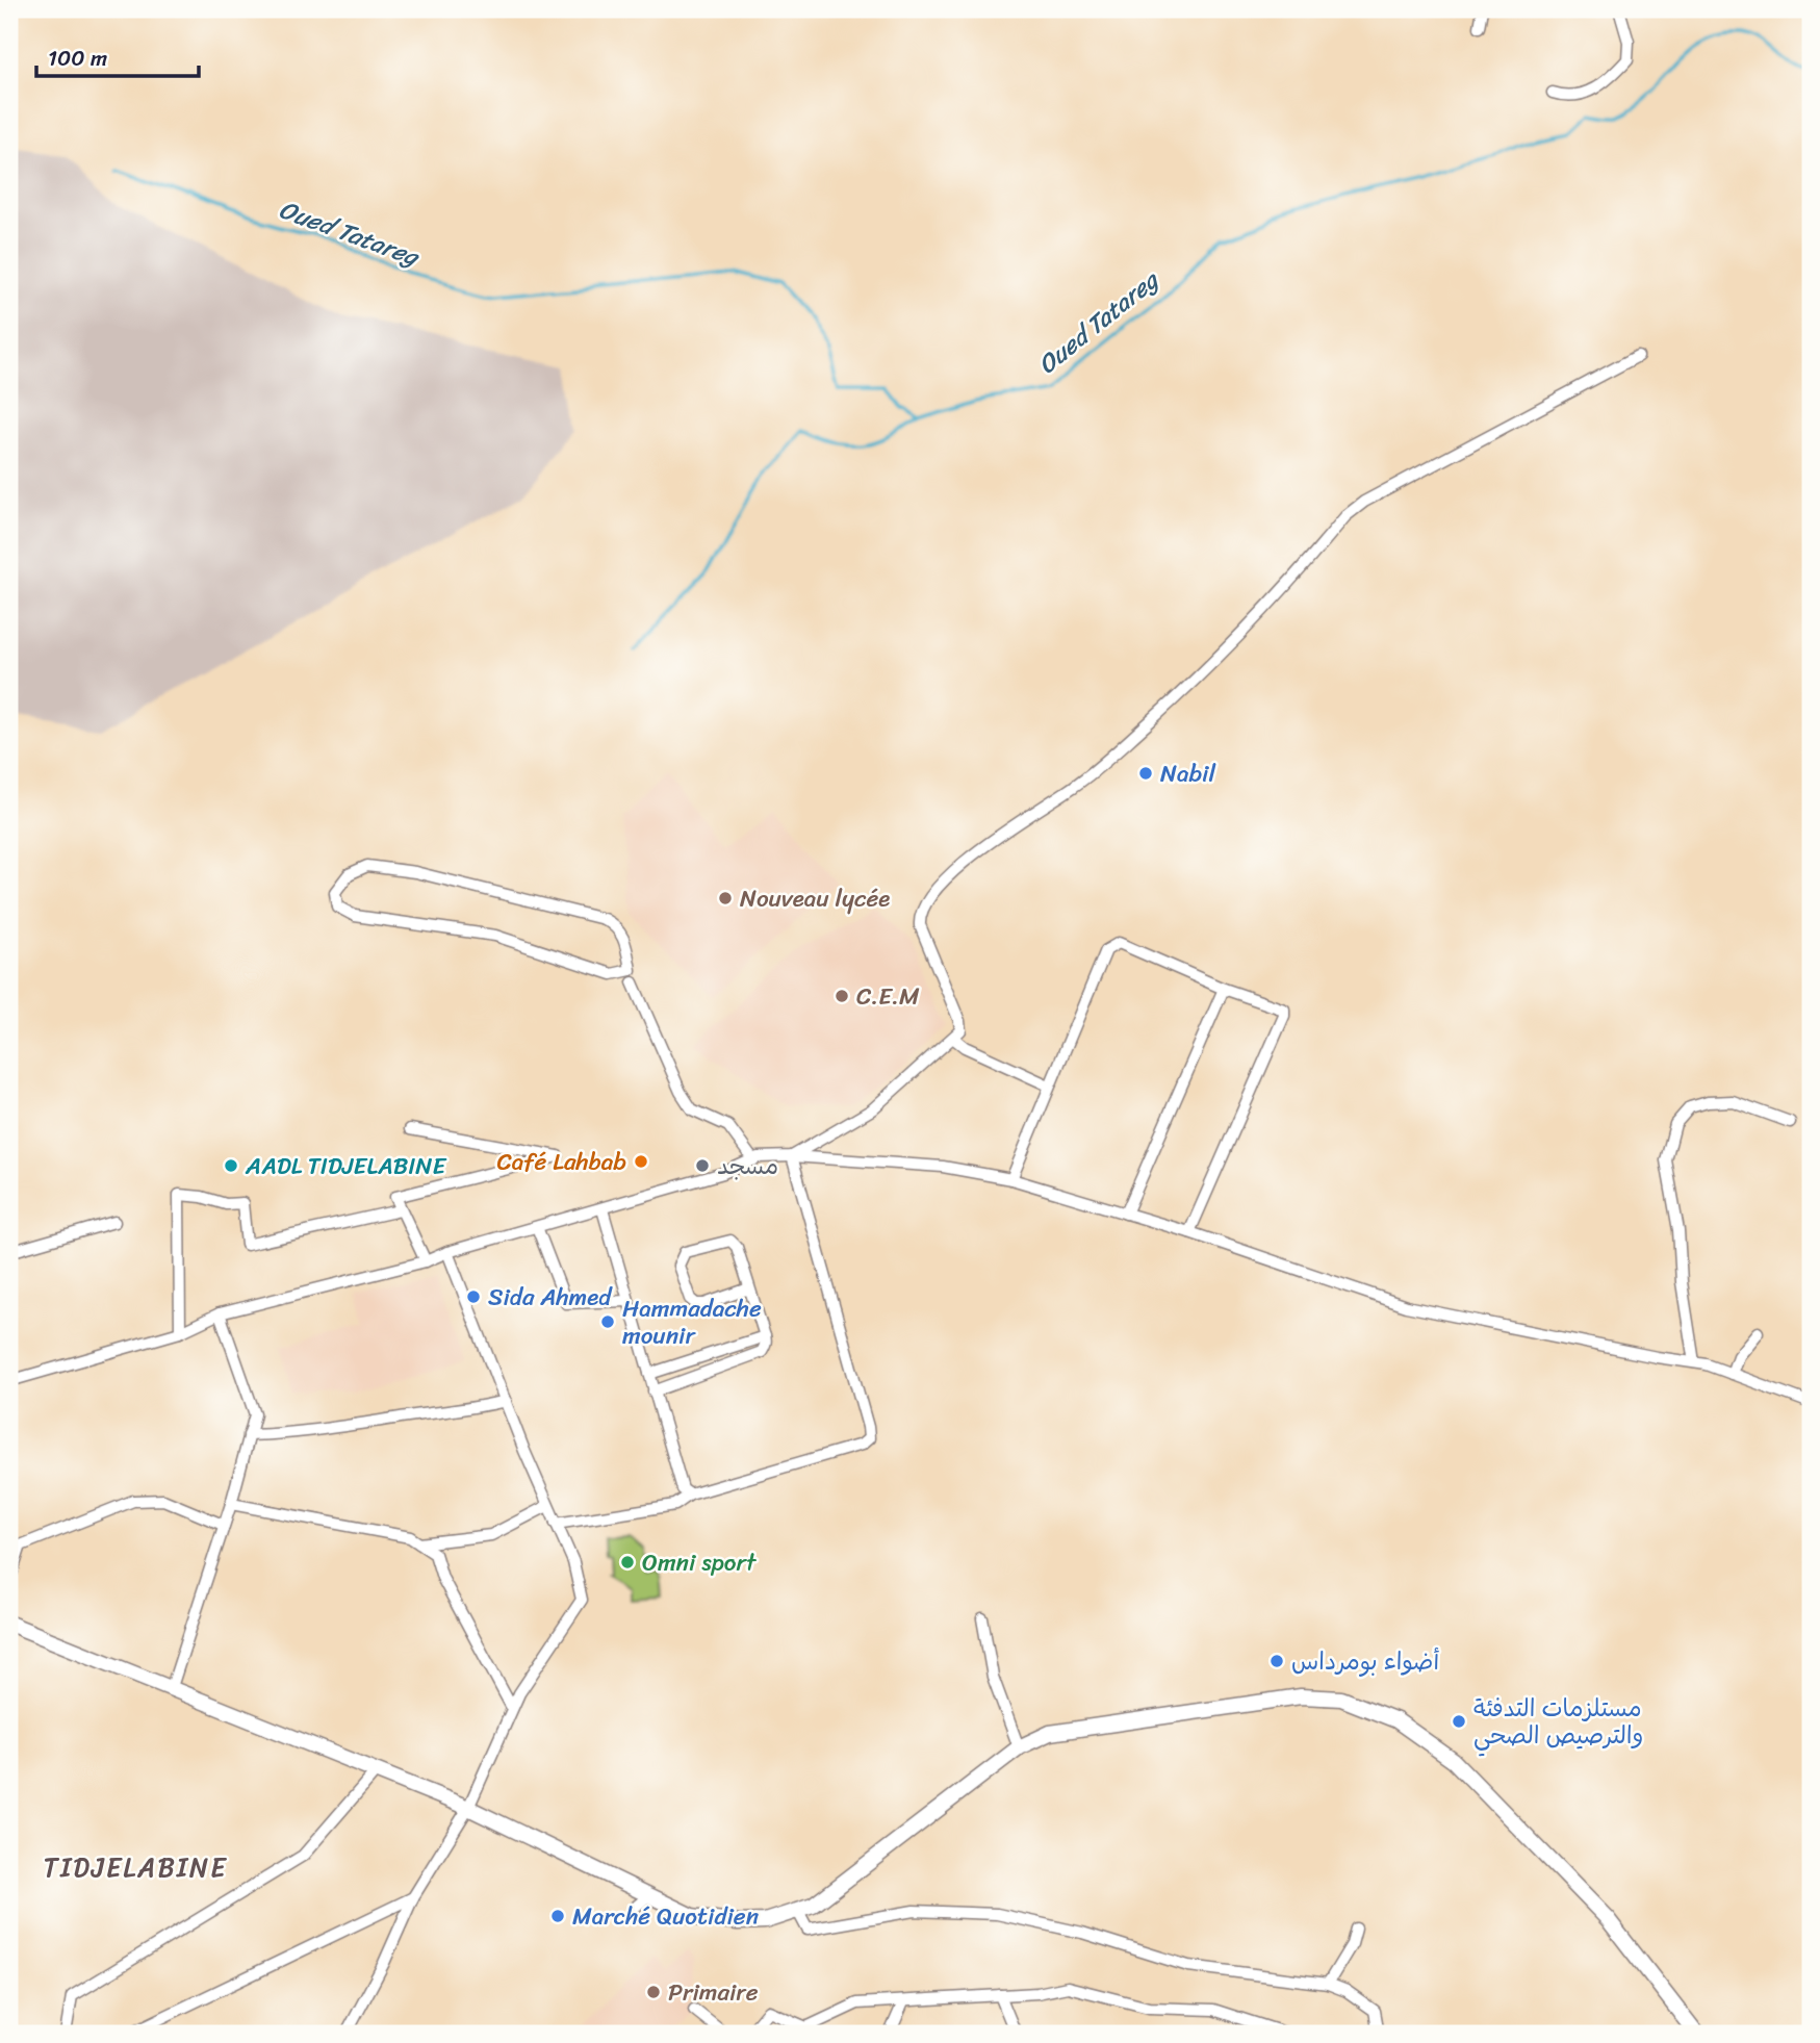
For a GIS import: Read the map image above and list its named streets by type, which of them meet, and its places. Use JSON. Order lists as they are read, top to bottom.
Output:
{
  "districts": ["TIDJELABINE"],
  "water": ["Oued Tatareg"],
  "places": [
    "Nabil",
    "Nouveau lycée",
    "C.E.M",
    "Café Lahbab",
    "AADL TIDJELABINE",
    "مسجد",
    "Sida Ahmed",
    "Hammadache mounir",
    "Omni sport",
    "أضواء بومرداس",
    "مستلزمات التدفئة والترصيص الصحي",
    "Marché Quotidien",
    "Primaire"
  ],
  "scale_bar": "100 m"
}
